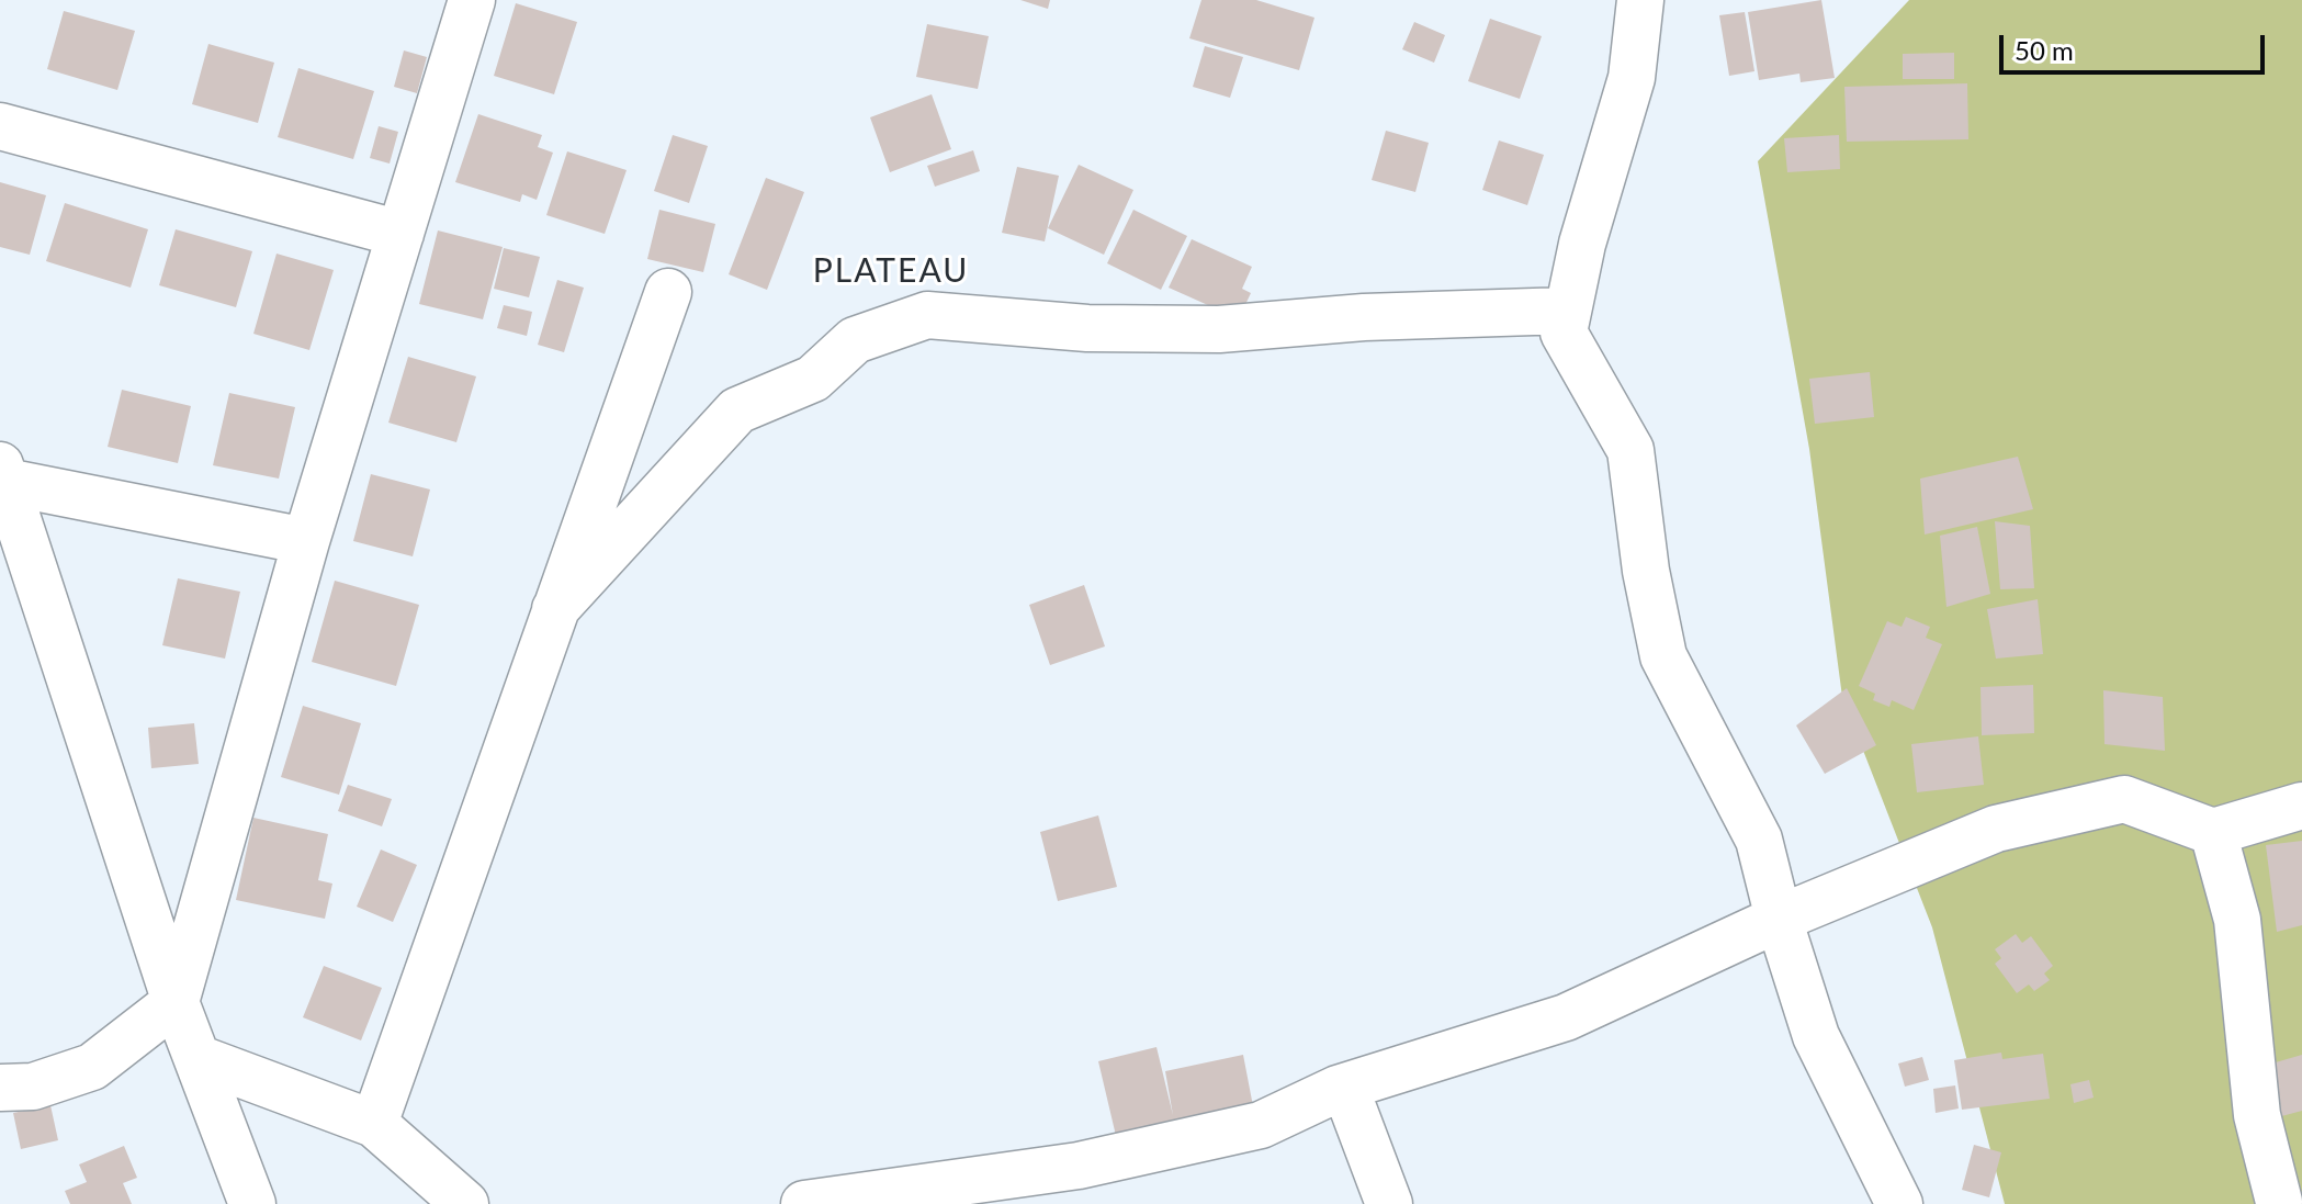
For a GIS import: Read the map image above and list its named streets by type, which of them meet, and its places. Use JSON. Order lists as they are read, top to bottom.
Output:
{
  "districts": ["PLATEAU"],
  "scale_bar": "50 m"
}
